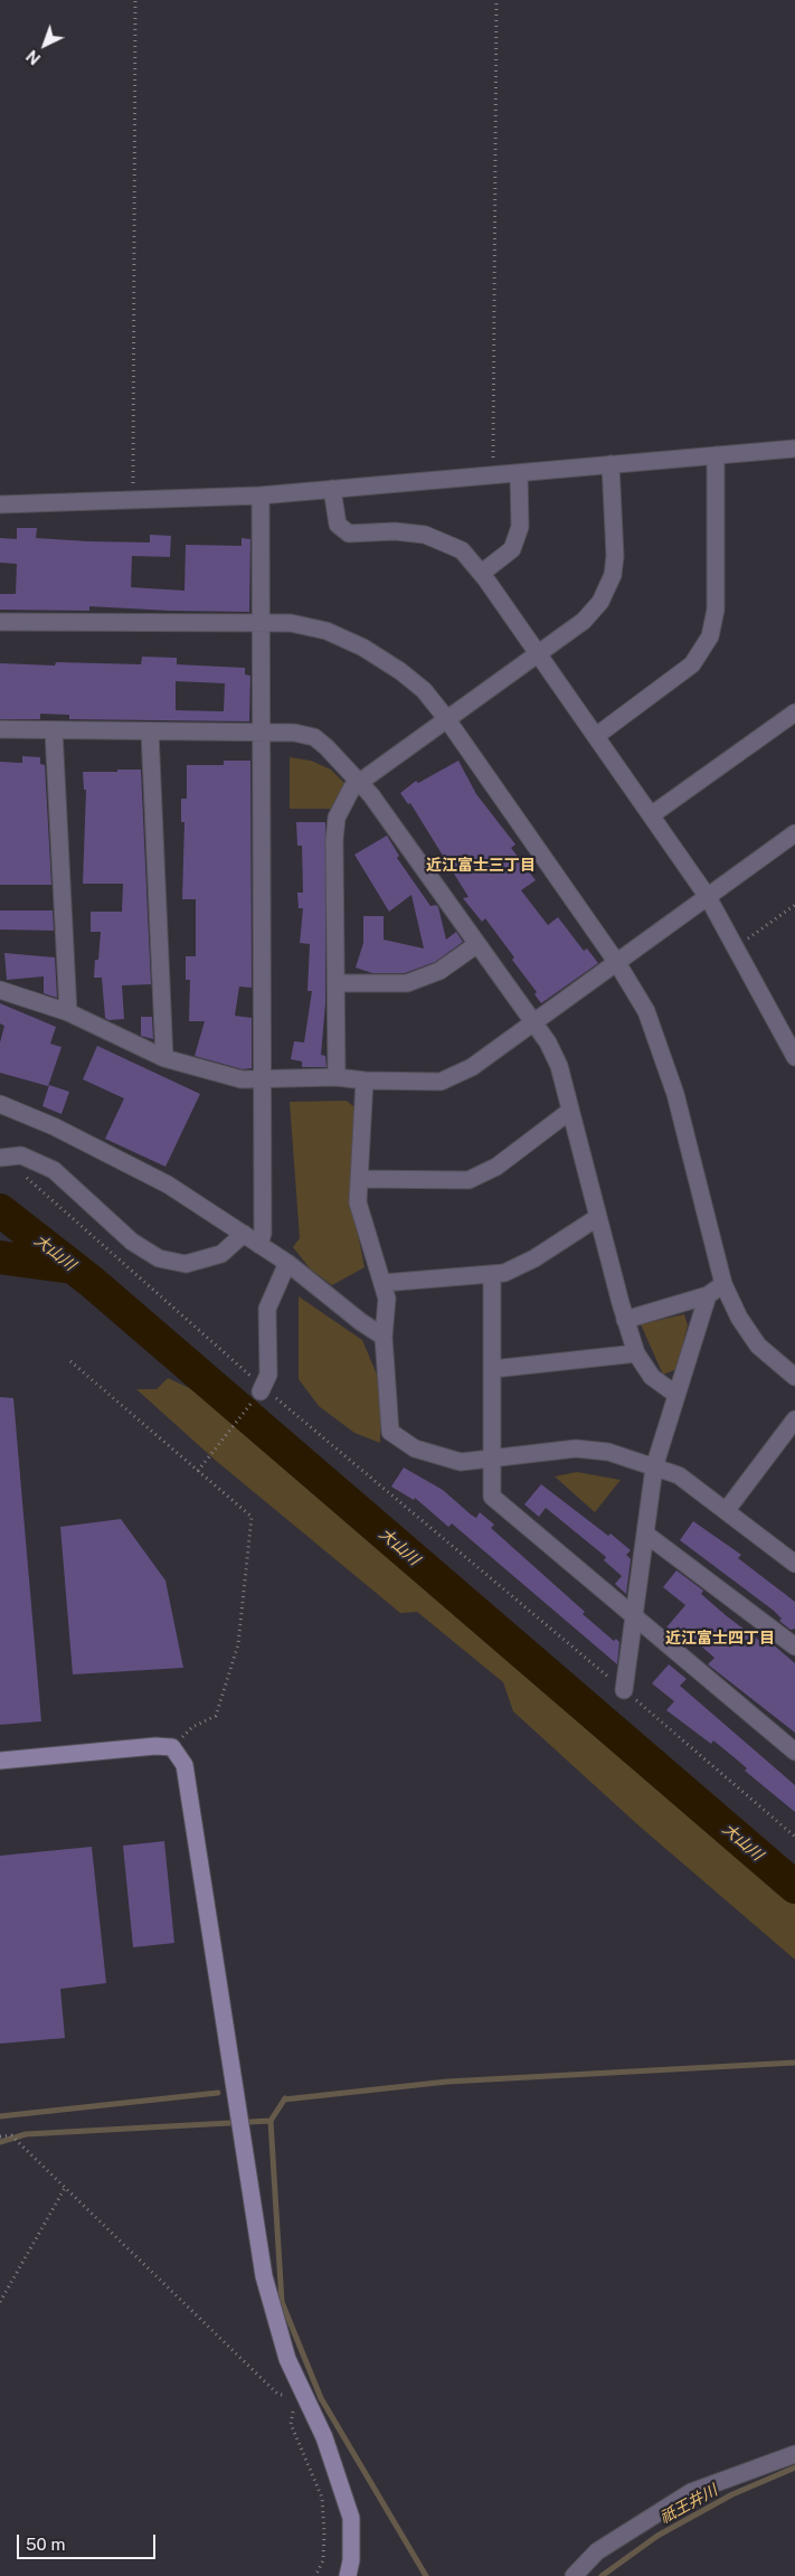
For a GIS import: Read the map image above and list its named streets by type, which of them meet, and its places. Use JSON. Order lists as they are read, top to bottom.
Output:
{
  "districts": ["近江富士三丁目", "近江富士四丁目"],
  "water": ["大山川", "祇王井川"],
  "scale_bar": "50 m",
  "north": "bottom left"
}
